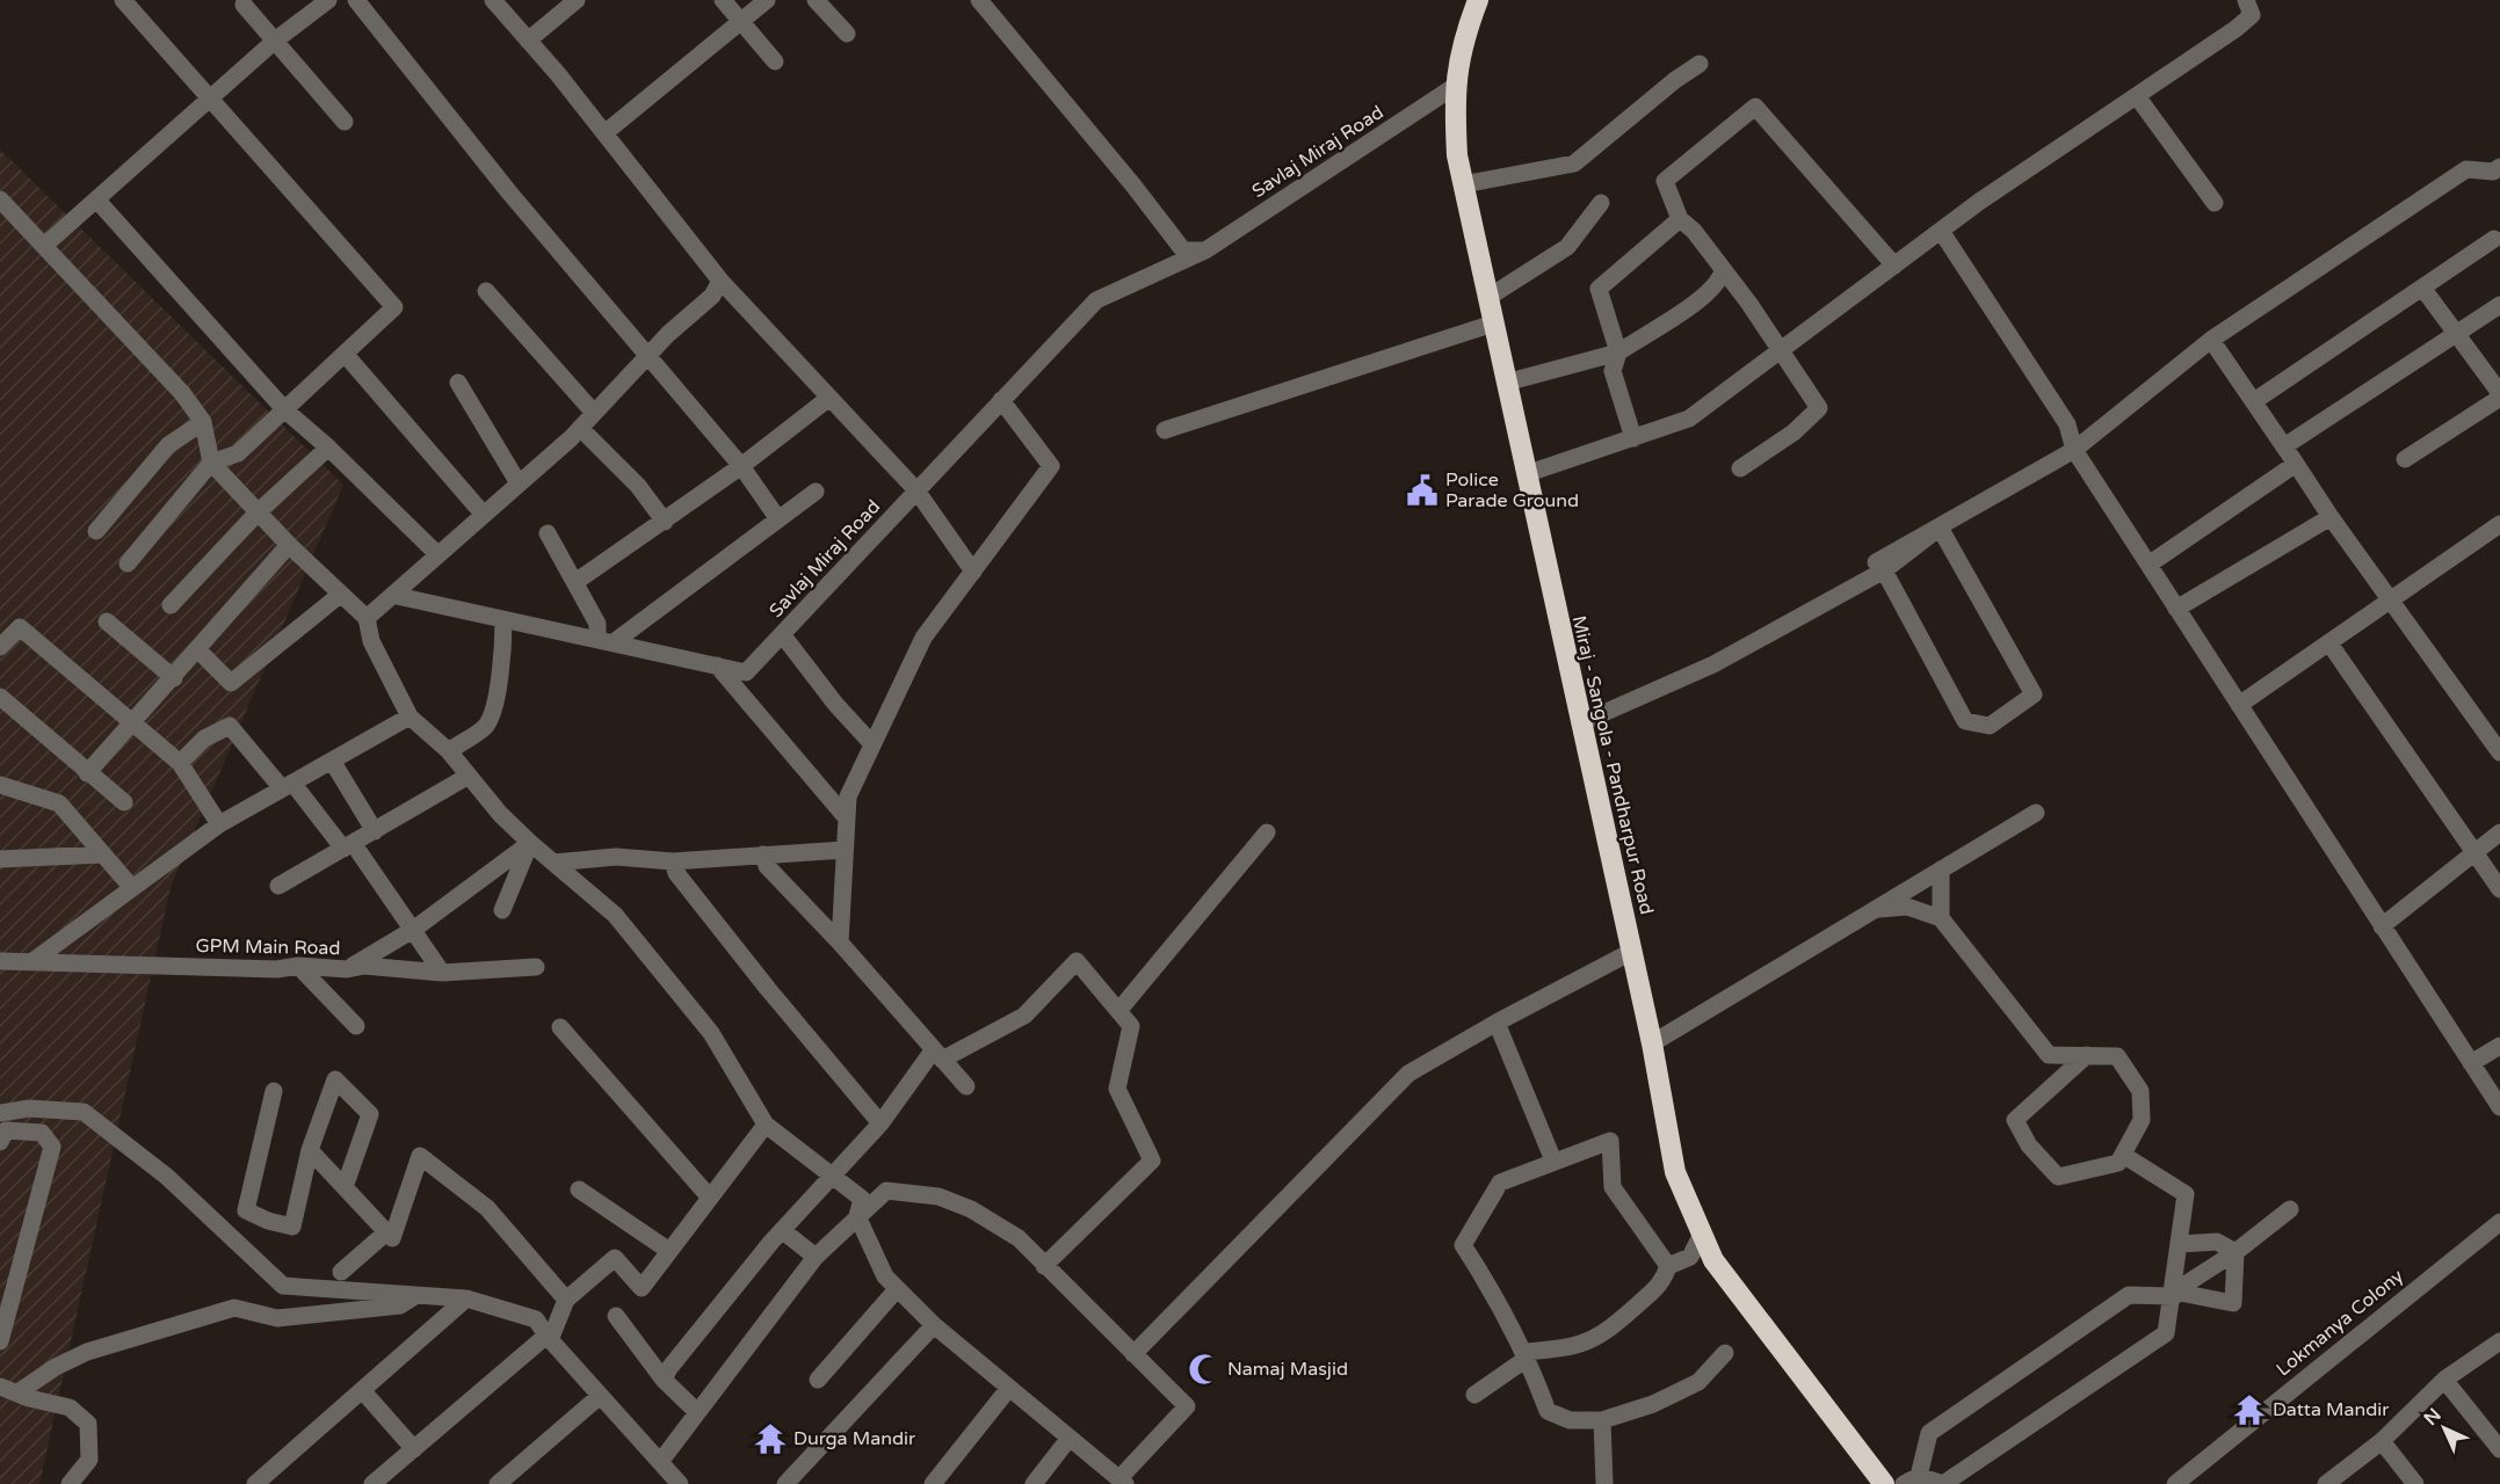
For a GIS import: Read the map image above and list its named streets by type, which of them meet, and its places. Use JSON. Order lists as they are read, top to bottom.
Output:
{
  "streets": {
    "highway": ["Miraj - Sangola - Pandharpur Road"],
    "street": ["Savlaj Miraj Road", "GPM Main Road", "Lokmanya Colony"]
  },
  "crossings": [
    ["Savlaj Miraj Road", "Miraj - Sangola - Pandharpur Road"]
  ],
  "places": {
    "public building": ["Police Parade Ground"],
    "mosque": ["Namaj Masjid"],
    "temple": ["Datta Mandir", "Durga Mandir"]
  },
  "north": "top left"
}
